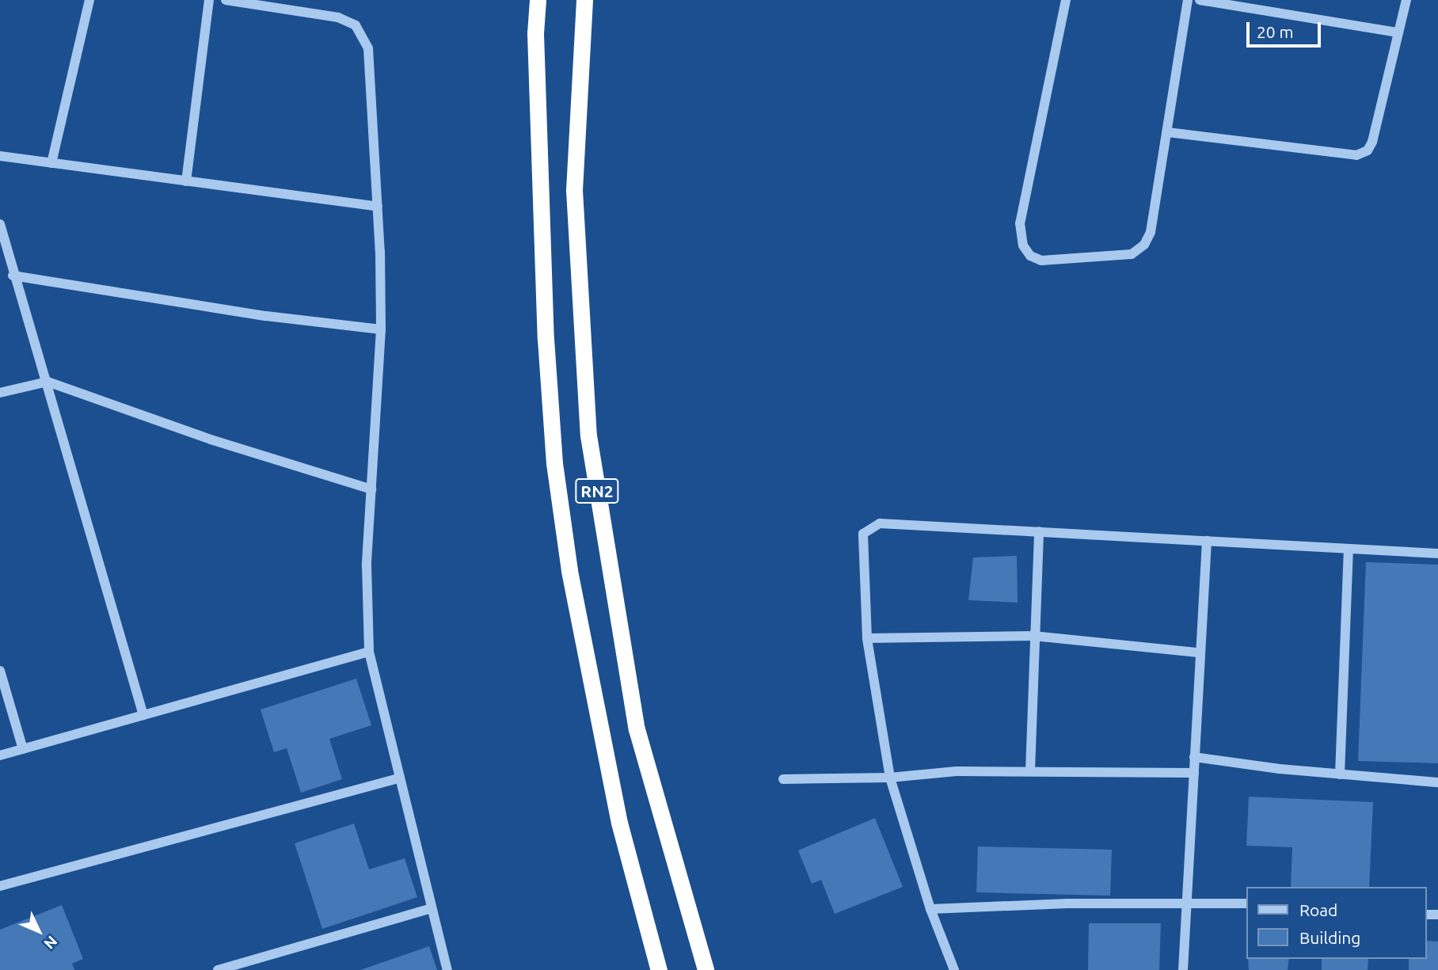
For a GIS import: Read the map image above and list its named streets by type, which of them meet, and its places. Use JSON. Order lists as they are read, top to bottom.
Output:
{
  "streets": {
    "highway": ["RN2"]
  },
  "legend": ["Road", "Building"],
  "scale_bar": "20 m",
  "north": "bottom right"
}
